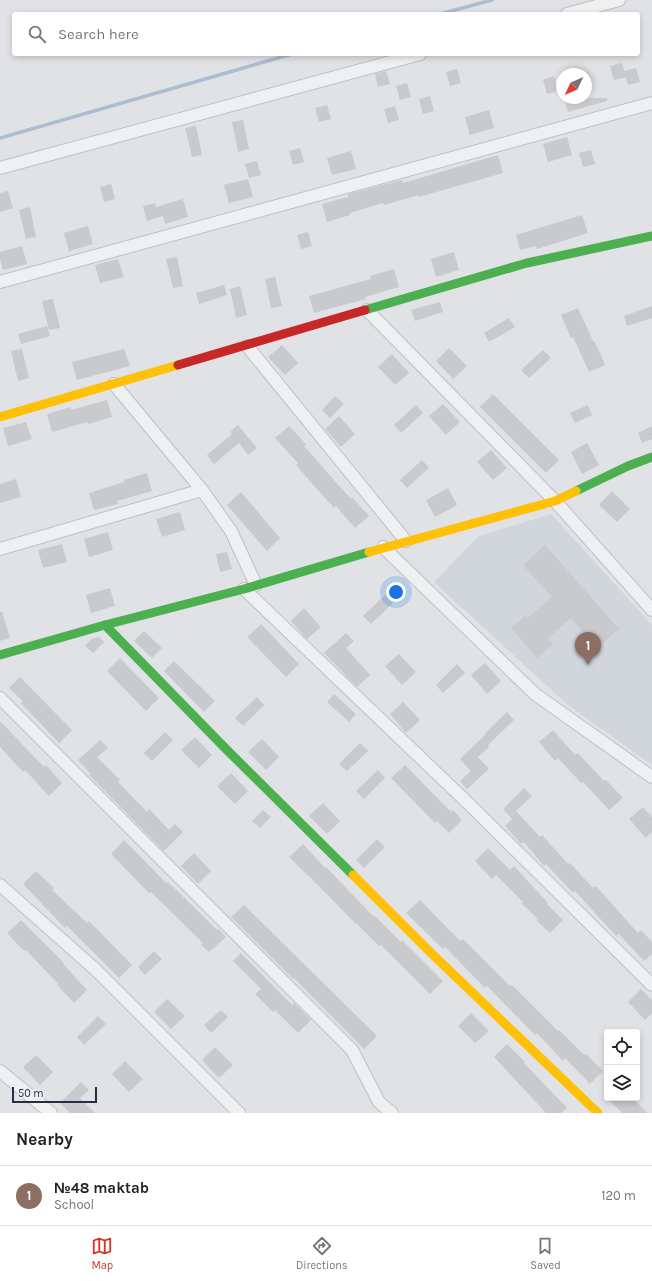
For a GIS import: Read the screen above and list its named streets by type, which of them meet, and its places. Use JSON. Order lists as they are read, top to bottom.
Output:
{
  "scale_bar": "50 m",
  "north": "bottom left",
  "page": {
    "search": "Search here",
    "pins": "1",
    "scale": "50 m",
    "heading": "Nearby",
    "list": [
      {
        "mark": "1",
        "name": "№48 maktab",
        "note": "School",
        "value": "120 m"
      }
    ],
    "nav": ["Map", "Directions", "Saved"]
  }
}
